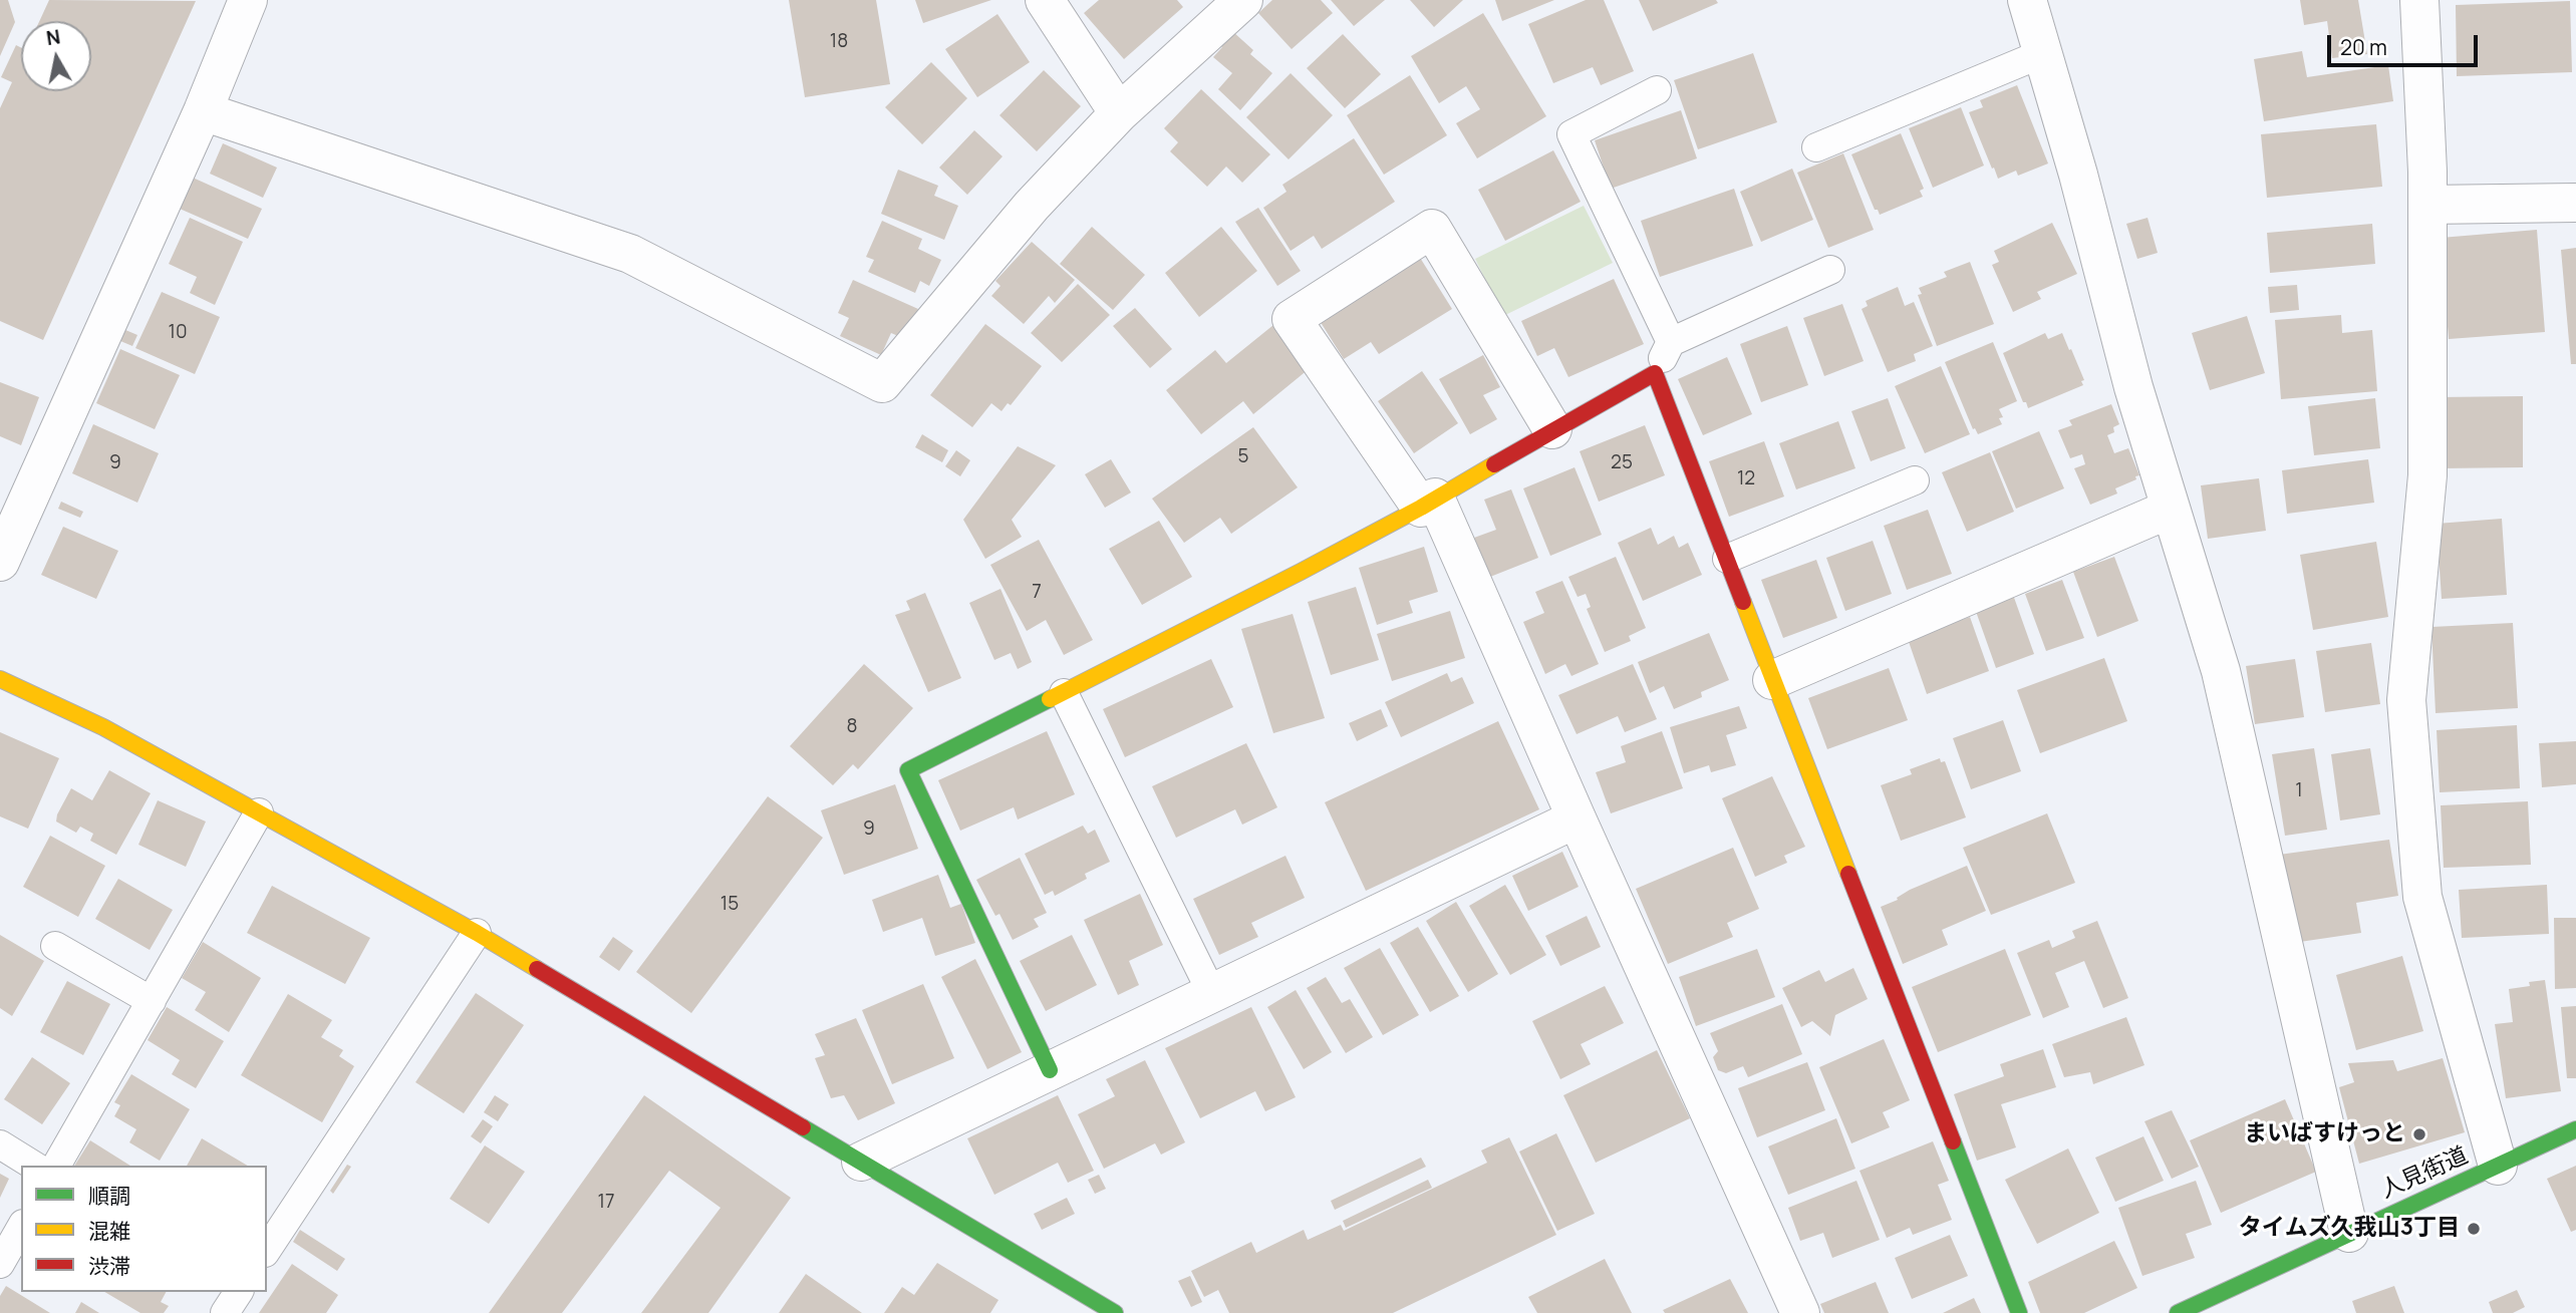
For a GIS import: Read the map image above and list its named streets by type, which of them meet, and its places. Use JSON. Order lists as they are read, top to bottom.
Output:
{
  "streets": {
    "street": ["人見街道"]
  },
  "places": ["まいばすけっと", "タイムズ久我山3丁目"],
  "house_numbers": [
    "18",
    "10",
    "5",
    "9",
    "25",
    "12",
    "7",
    "8",
    "1",
    "9",
    "15",
    "17"
  ],
  "legend": ["順調", "混雑", "渋滞"],
  "scale_bar": "20 m",
  "north": "top"
}
